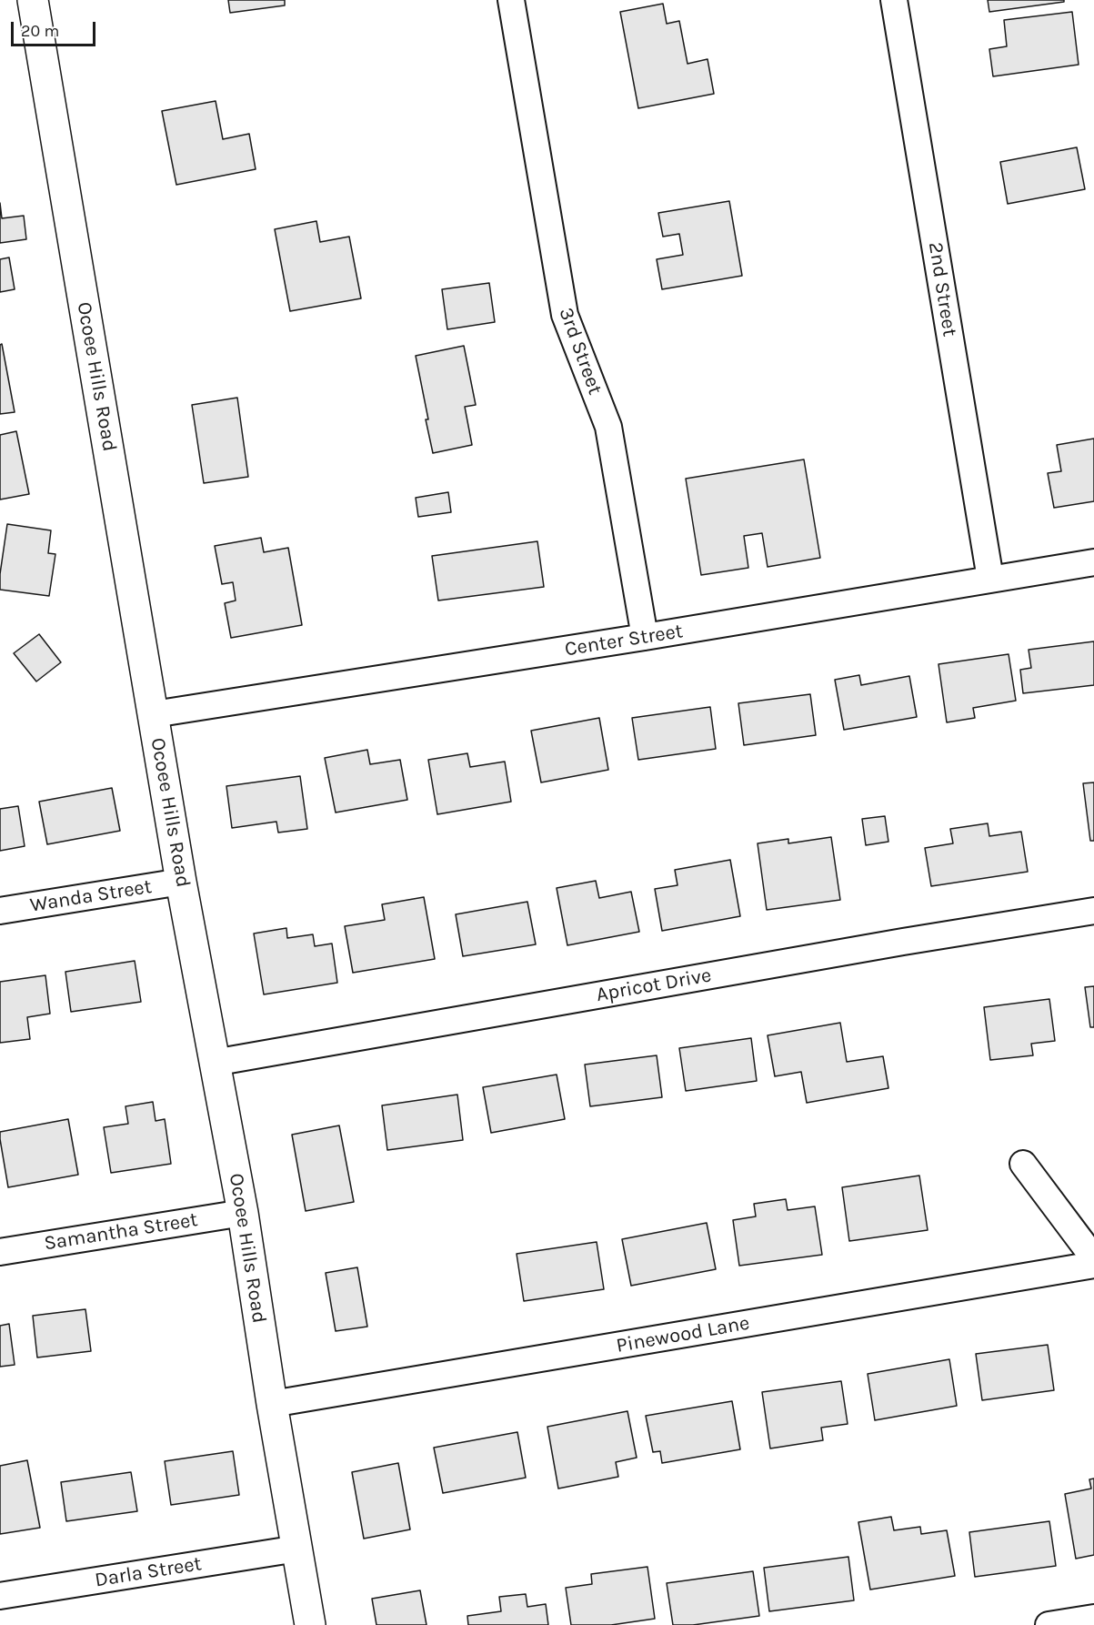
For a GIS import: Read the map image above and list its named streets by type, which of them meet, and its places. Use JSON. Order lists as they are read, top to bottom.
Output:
{
  "streets": {
    "street": [
      "2nd Street",
      "3rd Street",
      "Ocoee Hills Road",
      "Center Street",
      "Wanda Street",
      "Apricot Drive",
      "Samantha Street",
      "Pinewood Lane",
      "Darla Street"
    ]
  },
  "crossings": [
    ["2nd Street", "Center Street"],
    ["3rd Street", "Center Street"],
    ["Ocoee Hills Road", "Center Street"],
    ["Ocoee Hills Road", "Wanda Street"],
    ["Ocoee Hills Road", "Apricot Drive"],
    ["Ocoee Hills Road", "Samantha Street"],
    ["Ocoee Hills Road", "Pinewood Lane"],
    ["Ocoee Hills Road", "Darla Street"]
  ],
  "scale_bar": "20 m"
}
